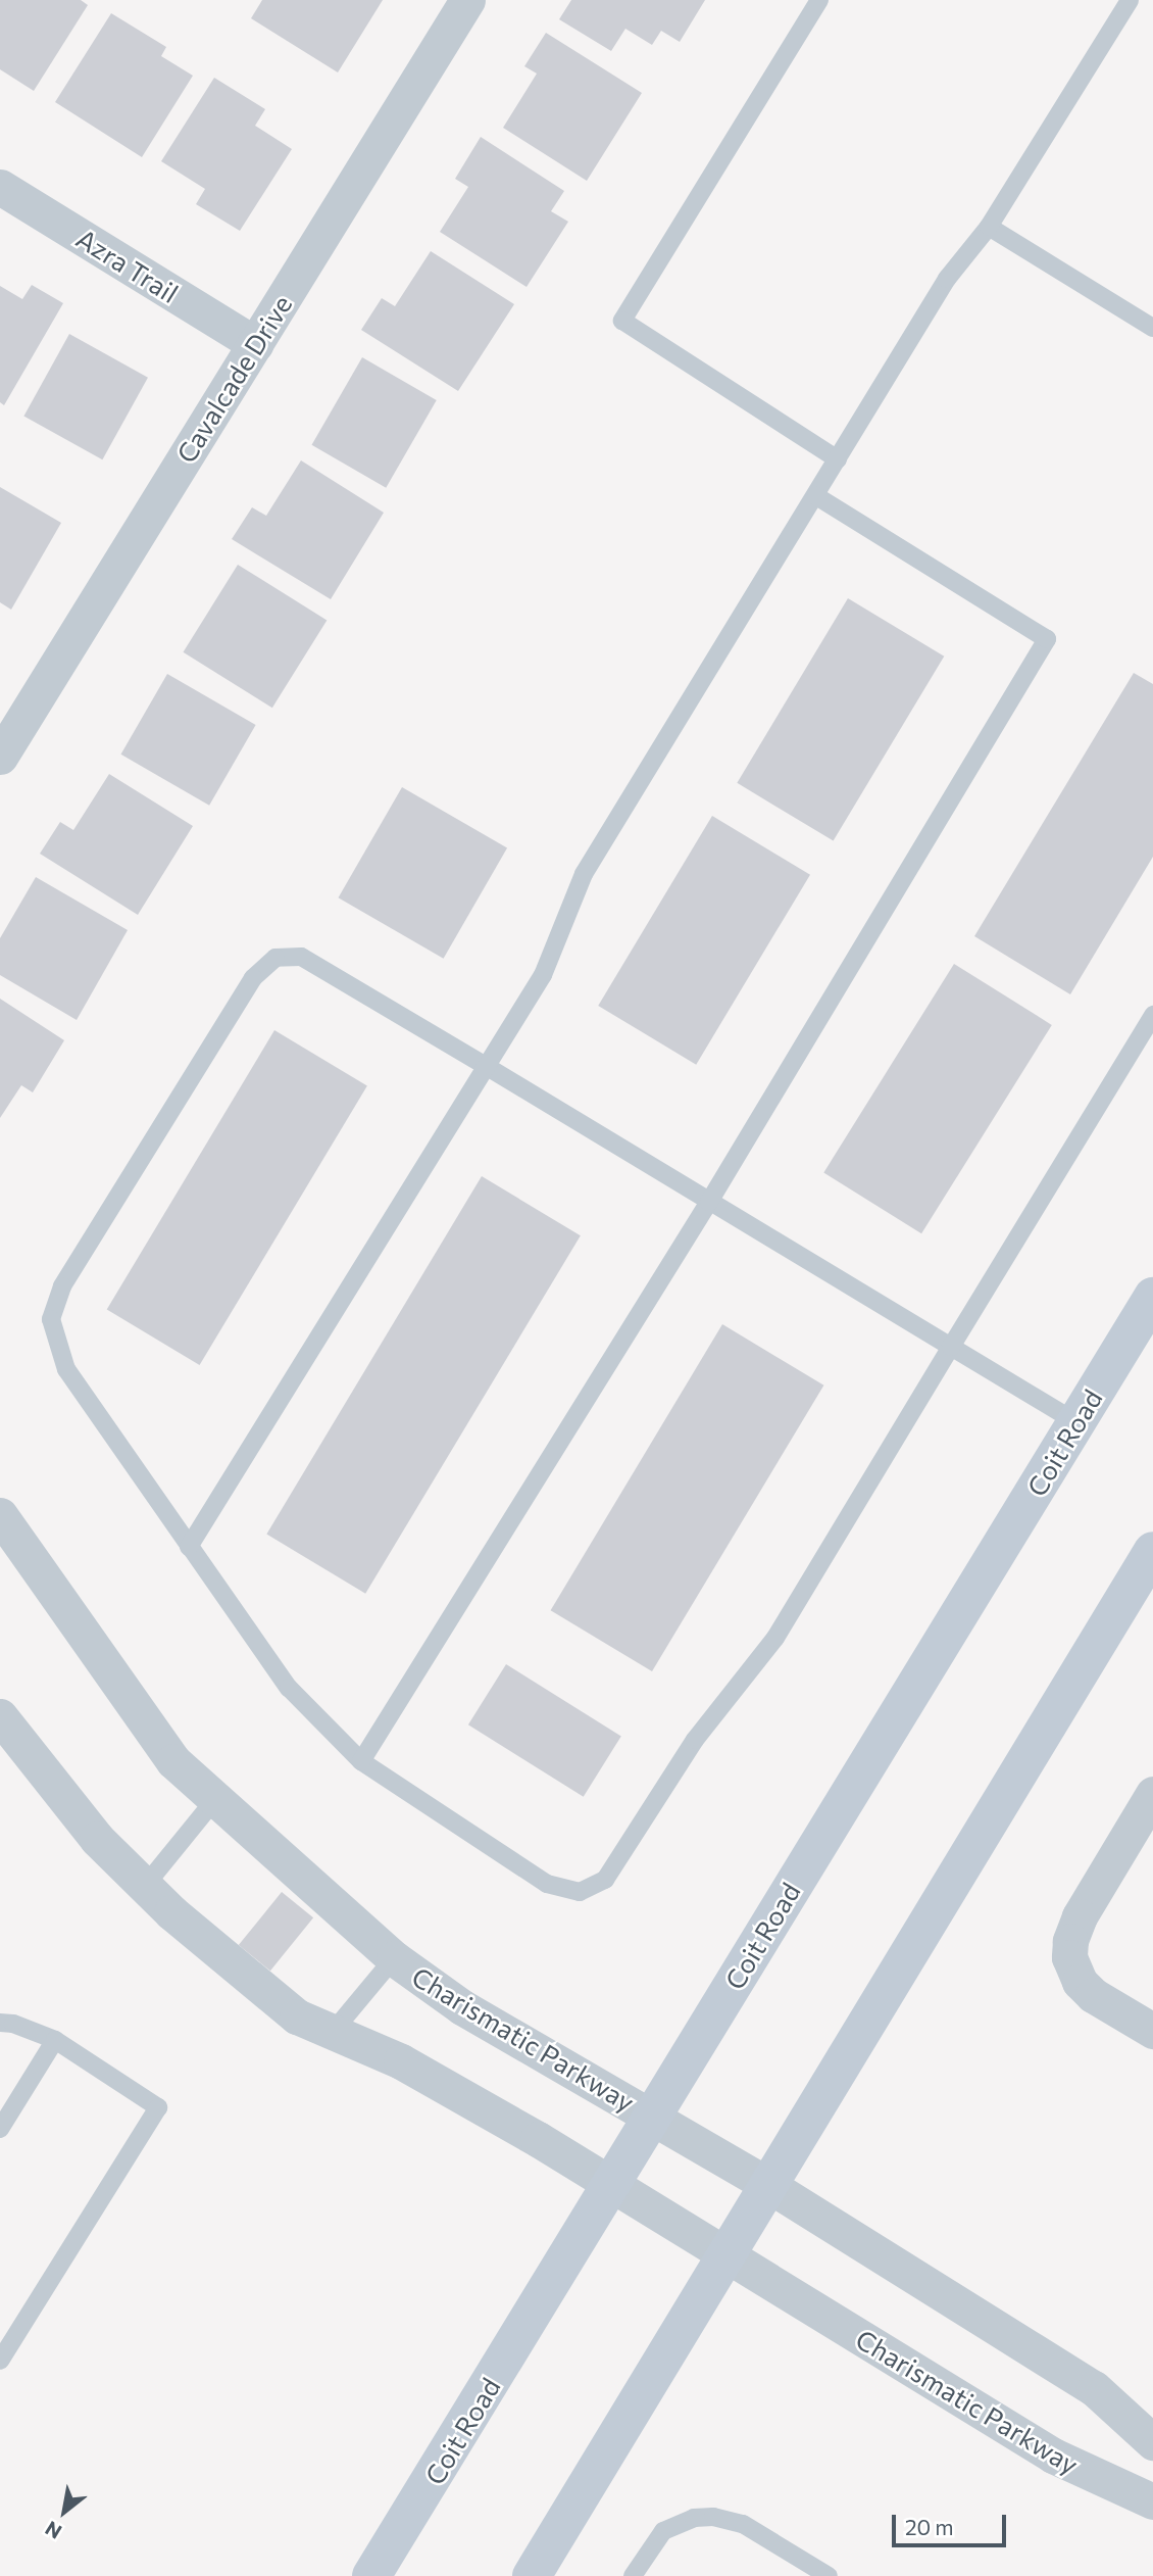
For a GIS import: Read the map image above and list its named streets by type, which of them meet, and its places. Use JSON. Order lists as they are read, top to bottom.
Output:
{
  "streets": {
    "main road": ["Coit Road"],
    "street": ["Azra Trail", "Cavalcade Drive", "Charismatic Parkway"]
  },
  "crossings": [
    ["Azra Trail", "Cavalcade Drive"],
    ["Coit Road", "Charismatic Parkway"]
  ],
  "scale_bar": "20 m",
  "north": "bottom left"
}
